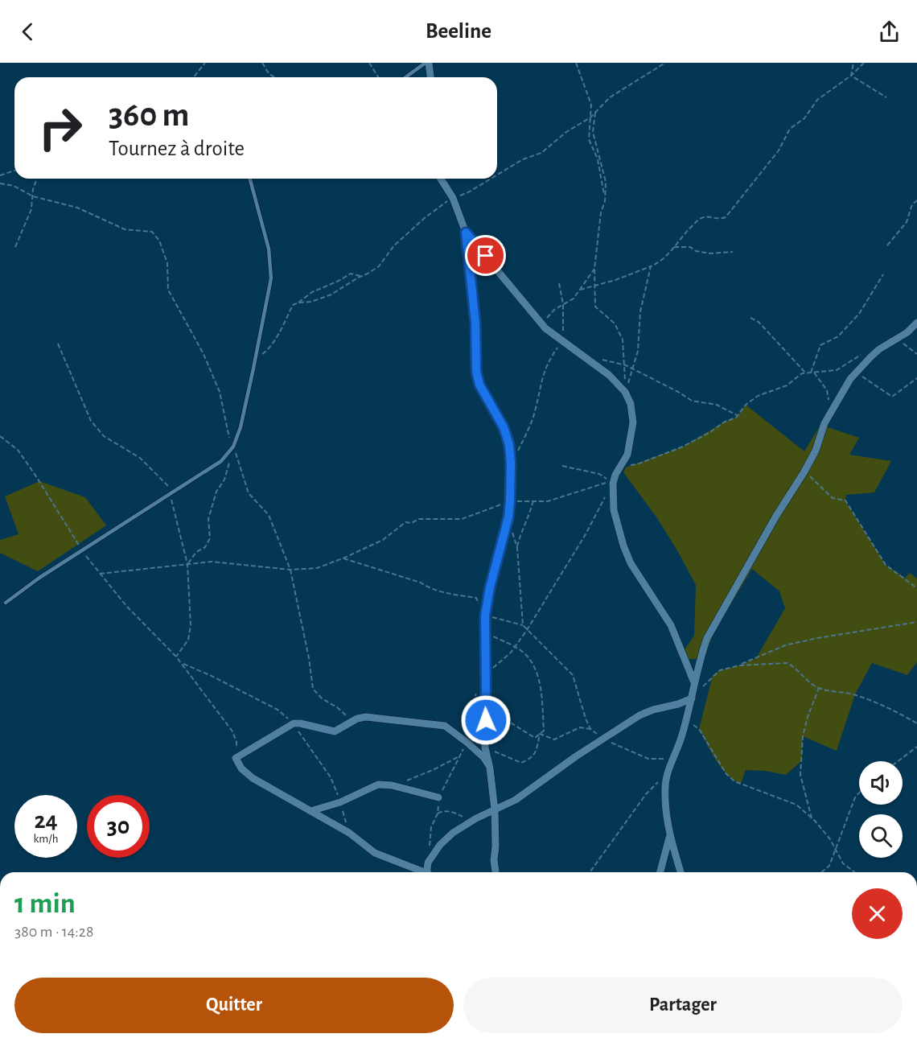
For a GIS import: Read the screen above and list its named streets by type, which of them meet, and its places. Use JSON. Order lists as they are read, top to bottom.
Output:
{
  "page": {
    "header": "Beeline",
    "turn": ["360 m", "Tournez à droite"],
    "speed": "24 km/h",
    "limit": "30",
    "heading": ["1 min", "380 m · 14:28"],
    "buttons": ["Quitter", "Partager"]
  }
}
